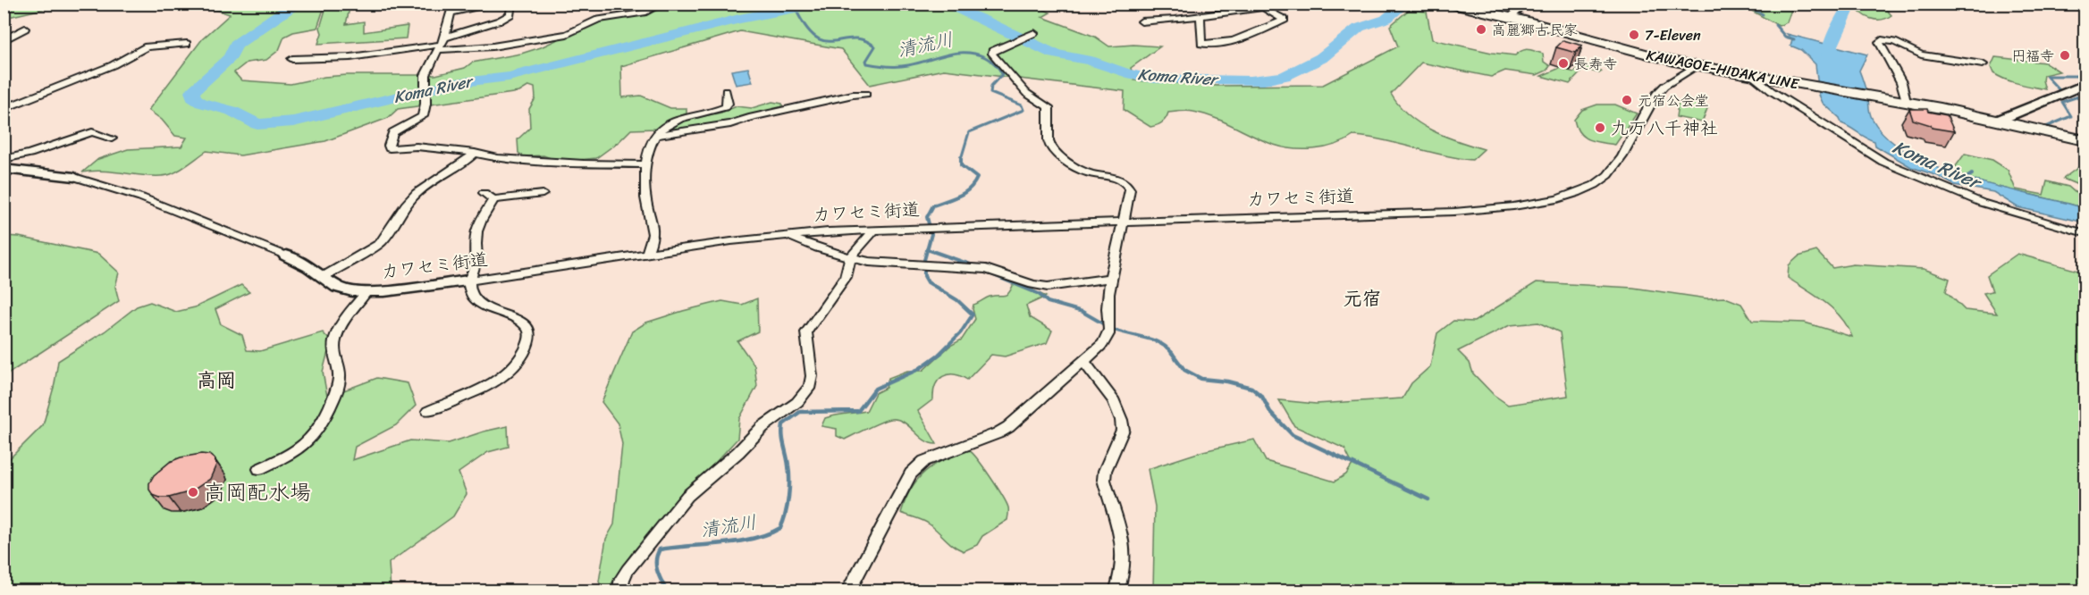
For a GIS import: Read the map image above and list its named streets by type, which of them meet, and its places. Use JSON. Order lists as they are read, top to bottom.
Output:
{
  "streets": {
    "main road": ["KAWAGOE-HIDAKA LINE"],
    "street": ["カワセミ街道"]
  },
  "crossings": [
    ["KAWAGOE-HIDAKA LINE", "カワセミ街道"]
  ],
  "districts": ["元宿", "高岡"],
  "water": ["清流川", "Koma River"],
  "places": [
    "高麗郷古民家",
    "7-Eleven",
    "円福寺",
    "長寿寺",
    "元宿公会堂",
    "九万八千神社",
    "高岡配水場"
  ]
}
